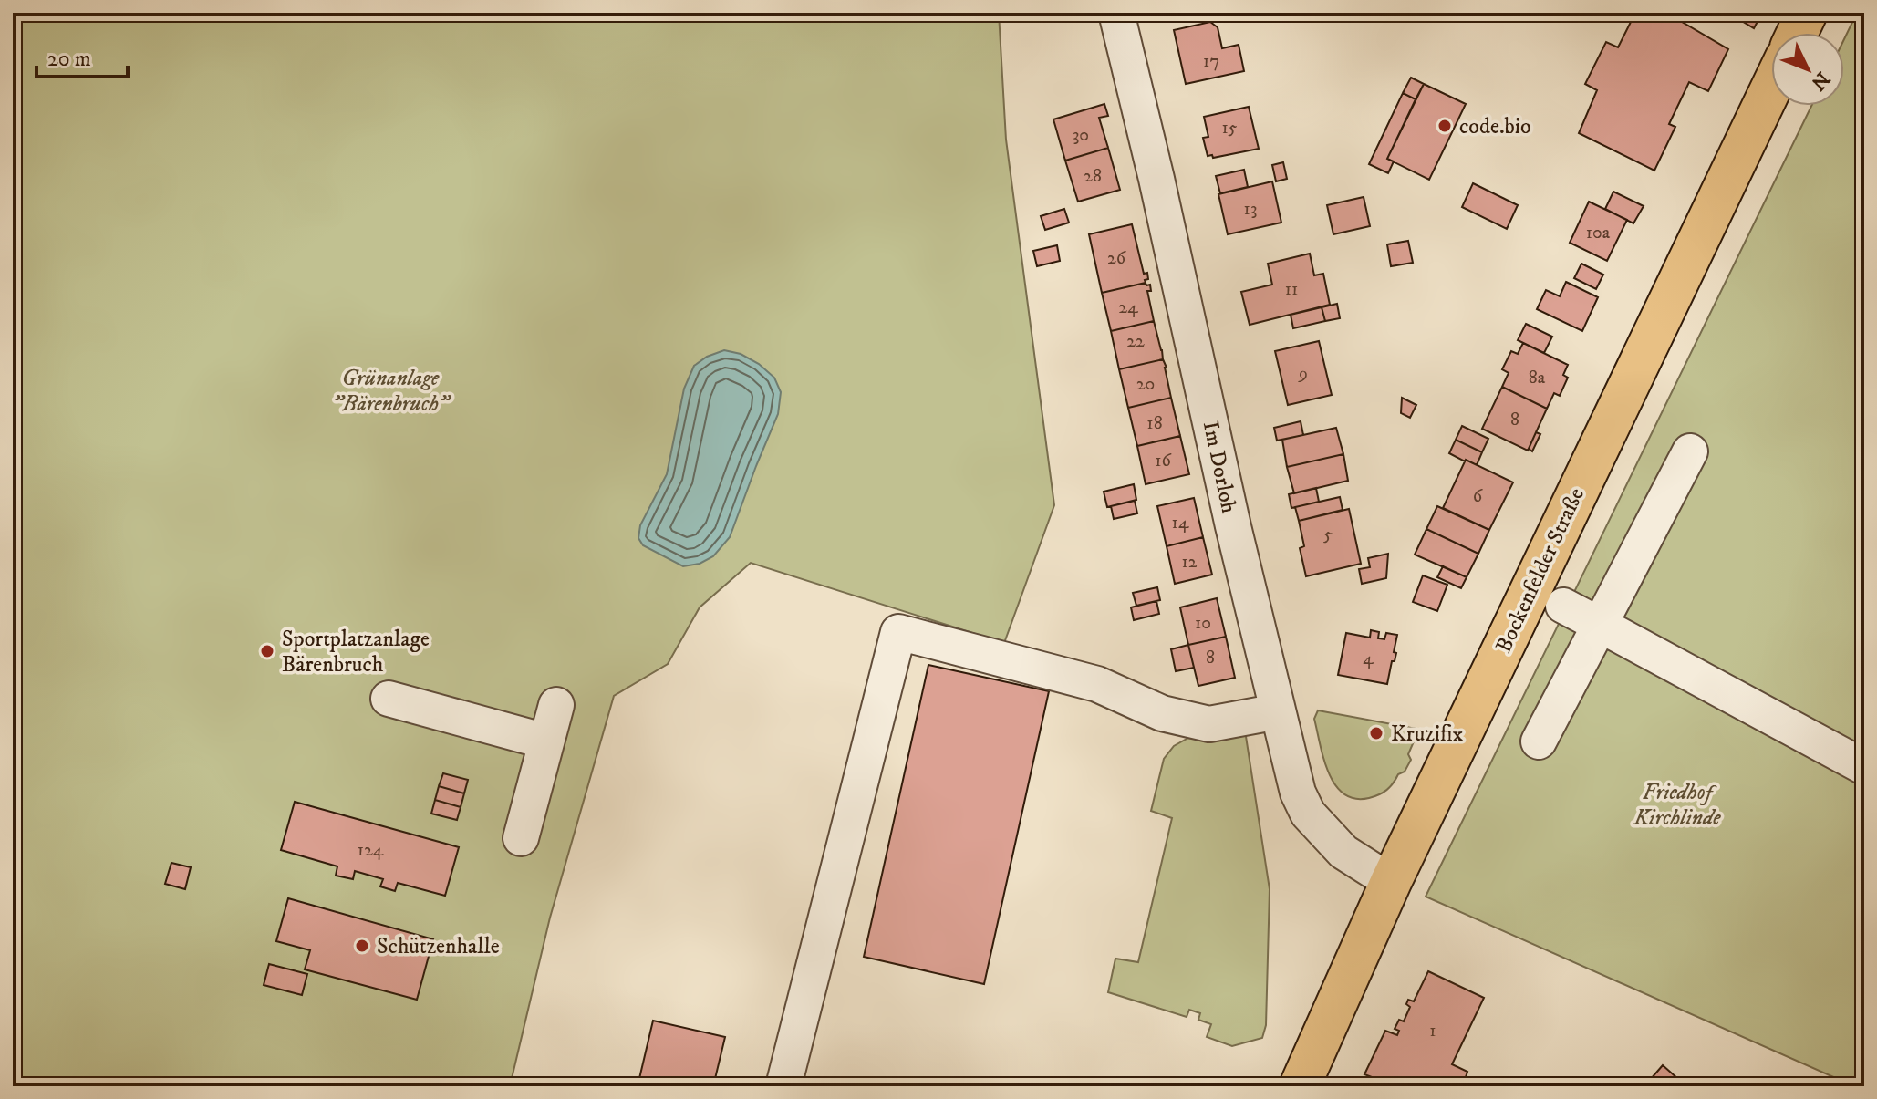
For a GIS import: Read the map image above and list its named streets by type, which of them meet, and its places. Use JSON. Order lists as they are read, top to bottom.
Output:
{
  "streets": {
    "main road": ["Bockenfelder Straße"],
    "street": ["Im Dorloh"]
  },
  "crossings": [
    ["Im Dorloh", "Bockenfelder Straße"]
  ],
  "parks": ["Grünanlage \"Bärenbruch\"", "Friedhof Kirchlinde"],
  "places": [
    "code.bio",
    "Sportplatzanlage Bärenbruch",
    "Kruzifix",
    "Schützenhalle"
  ],
  "house_numbers": [
    "17",
    "15",
    "30",
    "28",
    "13",
    "10a",
    "26",
    "11",
    "24",
    "22",
    "9",
    "8a",
    "20",
    "8",
    "18",
    "16",
    "6",
    "14",
    "5",
    "12",
    "10",
    "8",
    "4",
    "124",
    "1"
  ],
  "scale_bar": "20 m",
  "north": "bottom right"
}
